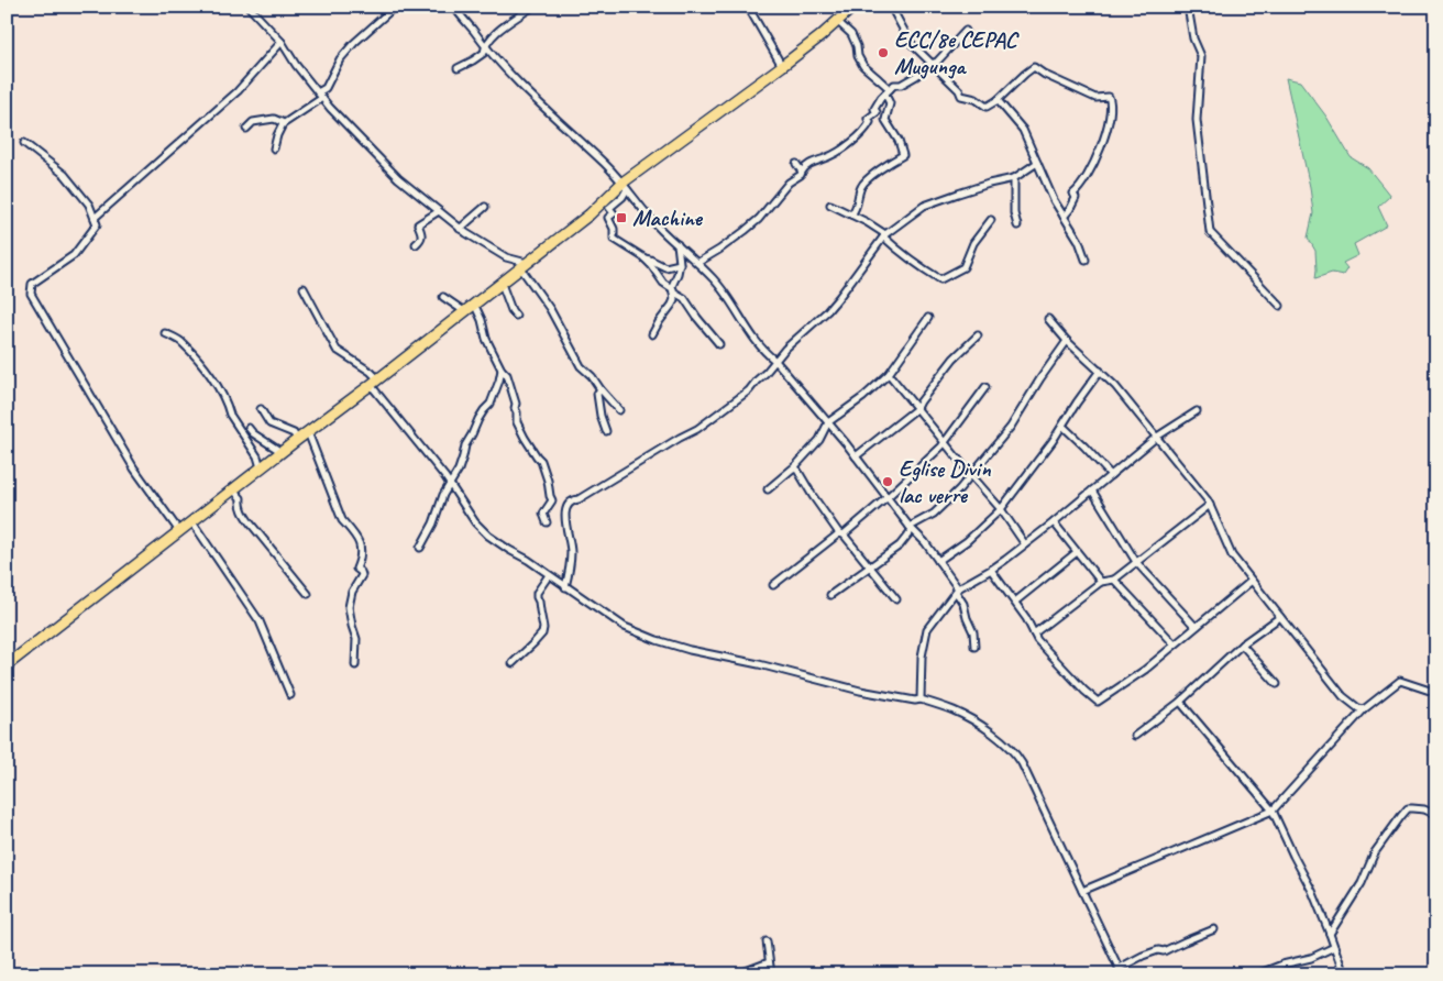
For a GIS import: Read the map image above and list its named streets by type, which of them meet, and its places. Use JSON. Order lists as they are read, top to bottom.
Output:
{
  "places": {
    "other": ["ECC/8e CEPAC Mugunga", "Eglise Divin lac verre"],
    "transit": ["Machine"]
  }
}
